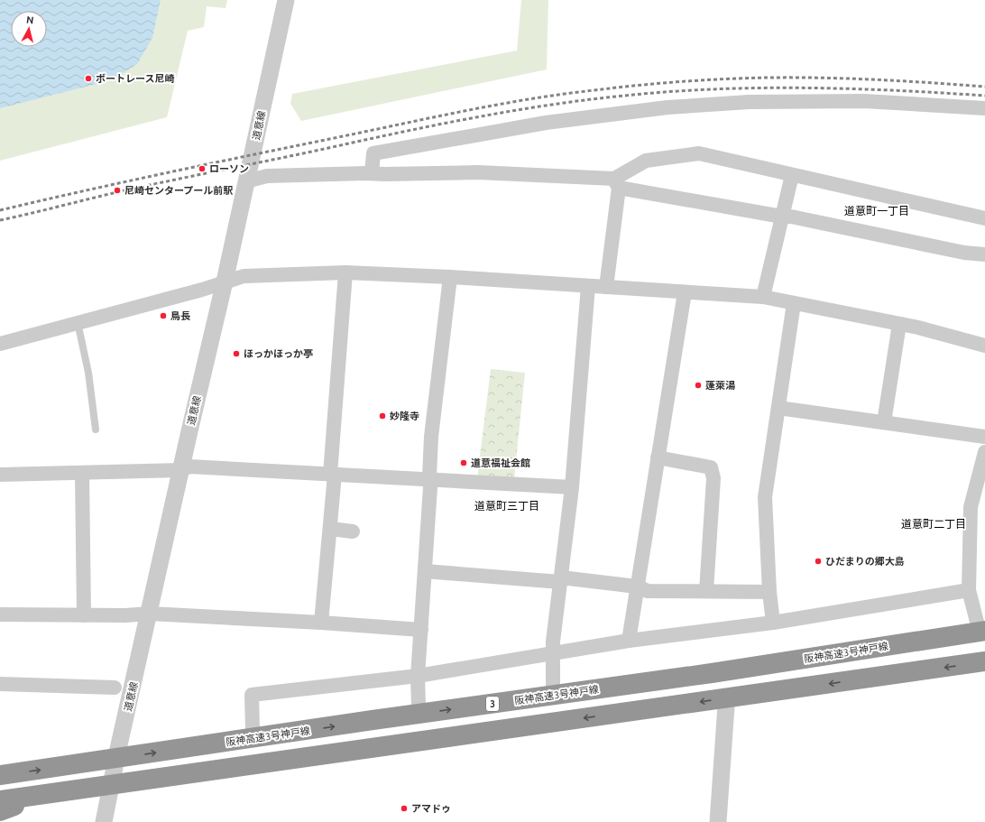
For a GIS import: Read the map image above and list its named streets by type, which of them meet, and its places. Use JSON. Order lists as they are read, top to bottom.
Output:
{
  "streets": {
    "highway": ["阪神高速3号神戸線", "3"],
    "street": ["道意線"]
  },
  "districts": ["道意町一丁目", "道意町三丁目", "道意町二丁目"],
  "places": [
    "ボートレース尼崎",
    "ローソン",
    "尼崎センタープール前駅",
    "鳥長",
    "ほっかほっか亭",
    "蓬萊湯",
    "妙隆寺",
    "道意福祉会館",
    "ひだまりの郷大島",
    "アマドゥ"
  ],
  "north": "top"
}
